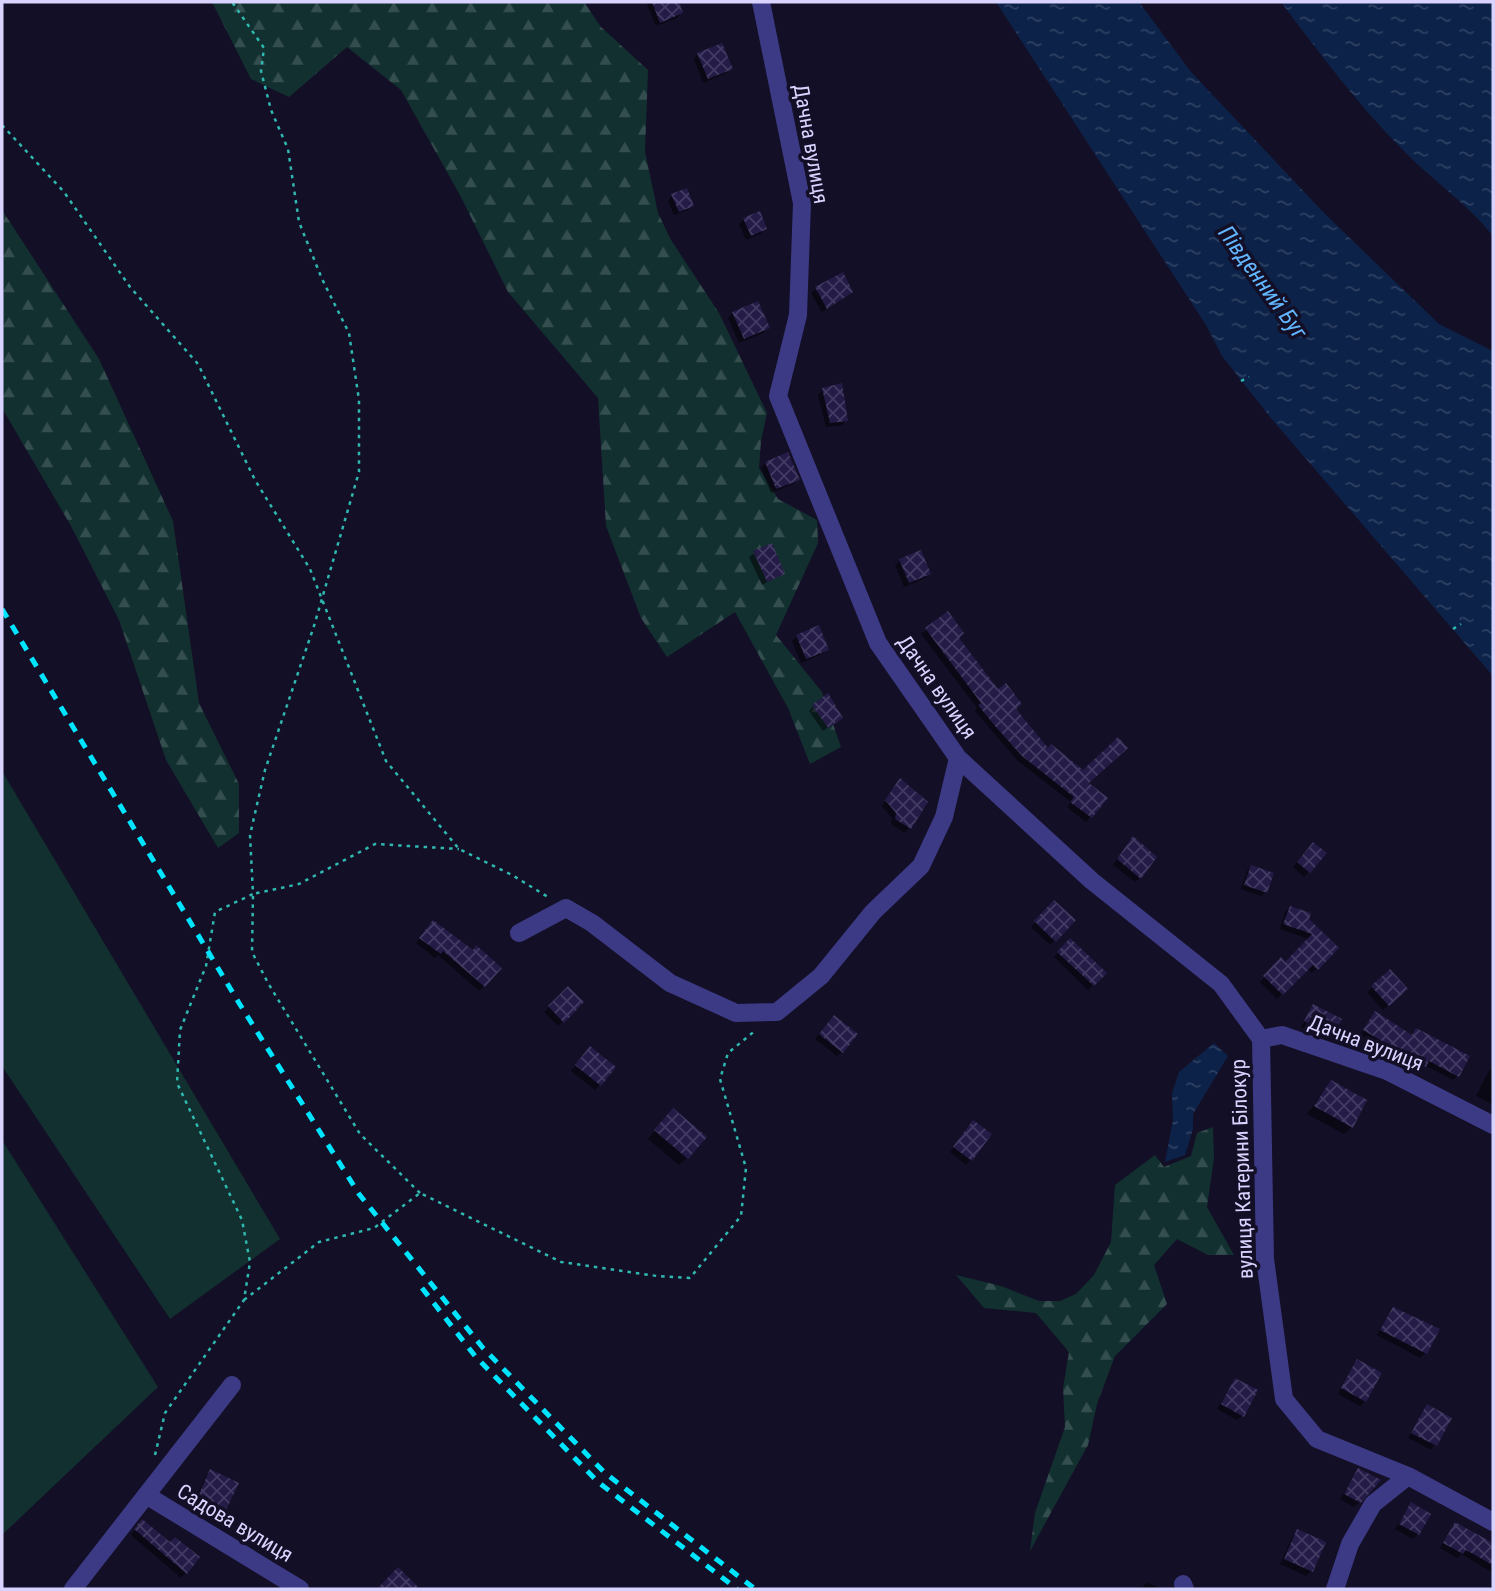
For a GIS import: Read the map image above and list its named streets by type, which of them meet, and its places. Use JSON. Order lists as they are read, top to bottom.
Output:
{
  "streets": {
    "street": ["Дачна вулиця", "вулиця Катерини Білокур", "Садова вулиця"]
  },
  "crossings": [
    ["Дачна вулиця", "вулиця Катерини Білокур"]
  ],
  "water": ["Південний Буг"]
}
